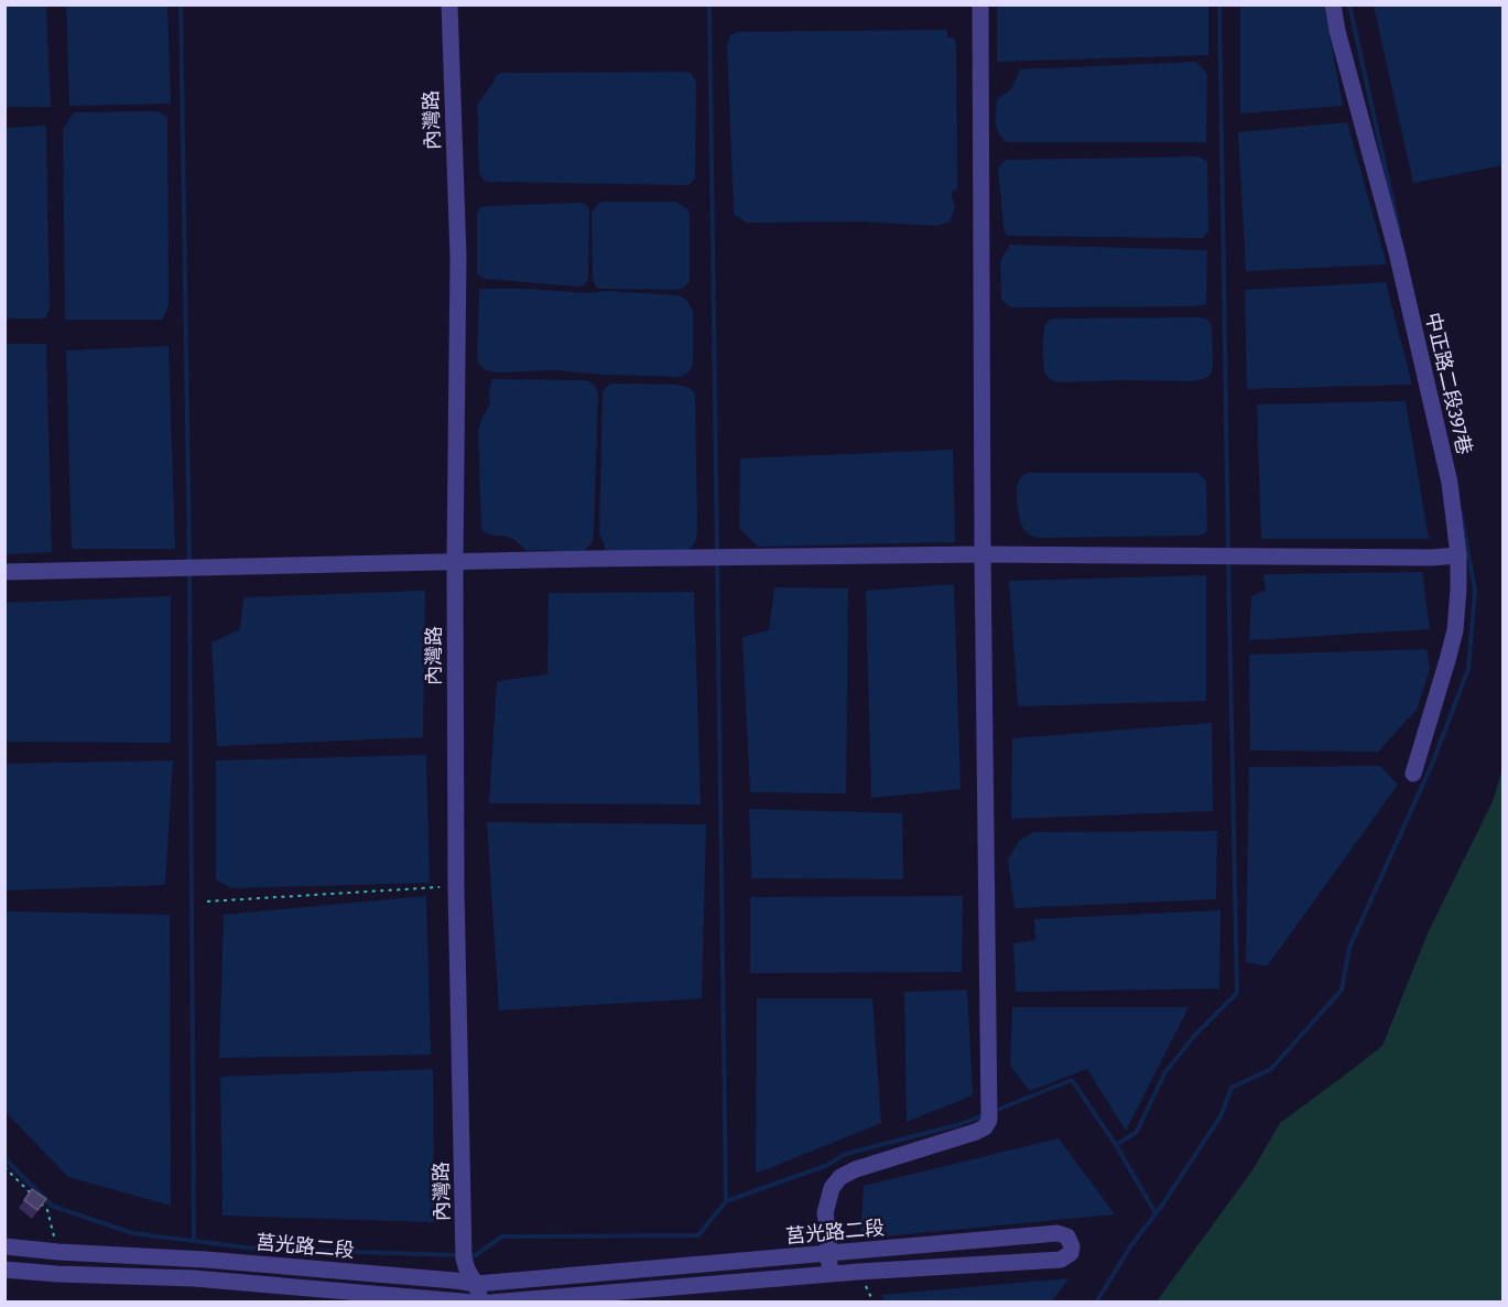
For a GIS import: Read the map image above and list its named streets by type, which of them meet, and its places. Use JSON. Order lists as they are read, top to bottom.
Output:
{
  "streets": {
    "street": ["內灣路", "中正路二段397巷", "莒光路二段"]
  },
  "crossings": [
    ["內灣路", "莒光路二段"]
  ]
}
